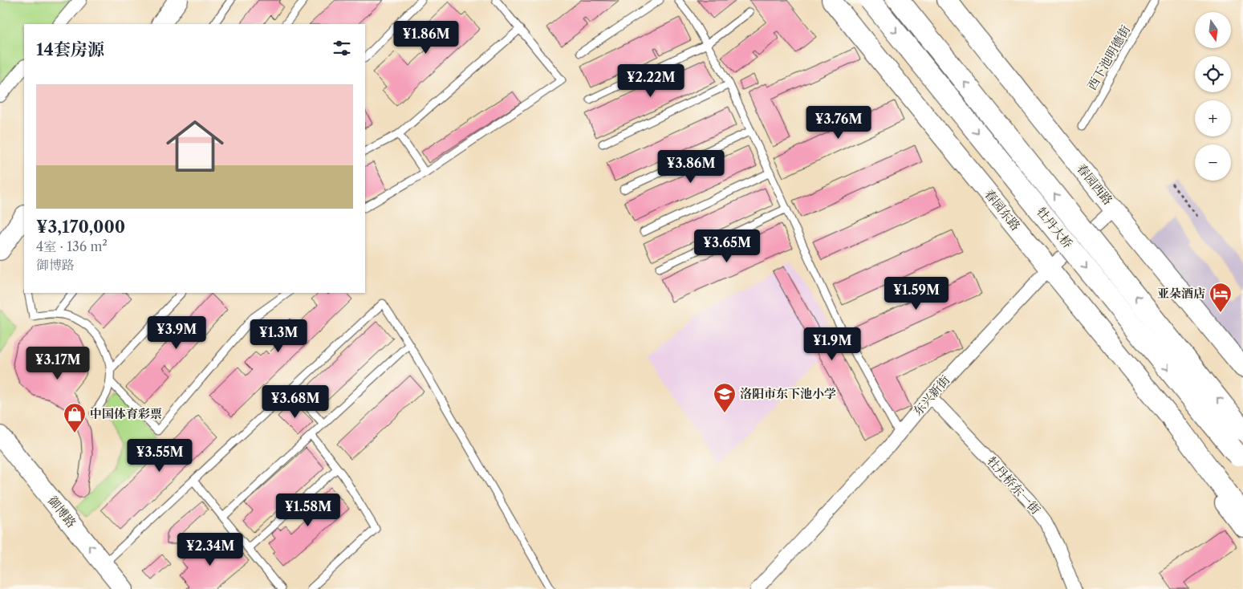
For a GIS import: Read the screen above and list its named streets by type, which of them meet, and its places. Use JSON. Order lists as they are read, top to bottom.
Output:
{
  "streets": {
    "main road": ["牡丹大桥"],
    "street": [
      "春园西路",
      "春园东路",
      "东兴新街",
      "牡丹桥东一街",
      "御博路"
    ],
    "lane": ["西下池明德街"]
  },
  "crossings": [
    ["春园西路", "东兴新街"],
    ["春园东路", "东兴新街"],
    ["东兴新街", "牡丹桥东一街"]
  ],
  "one_way": ["御博路"],
  "places": {
    "hotel": ["亚朵酒店"],
    "school or university": ["洛阳市东下池小学"],
    "shop": ["中国体育彩票"]
  },
  "north": "bottom",
  "page": {
    "map_buttons": ["+", "−"],
    "price": [
      "¥1.86M",
      "¥2.22M",
      "¥3.76M",
      "¥3.86M",
      "¥3.65M",
      "¥1.59M",
      "¥3.9M",
      "¥1.3M",
      "¥1.9M",
      "¥3.17M",
      "¥3.68M",
      "¥3.55M",
      "¥1.58M",
      "¥2.34M"
    ],
    "heading": "14套房源",
    "list": [
      {
        "name": "¥3,170,000",
        "note": "4室 · 136 m² · 御博路"
      }
    ]
  }
}
